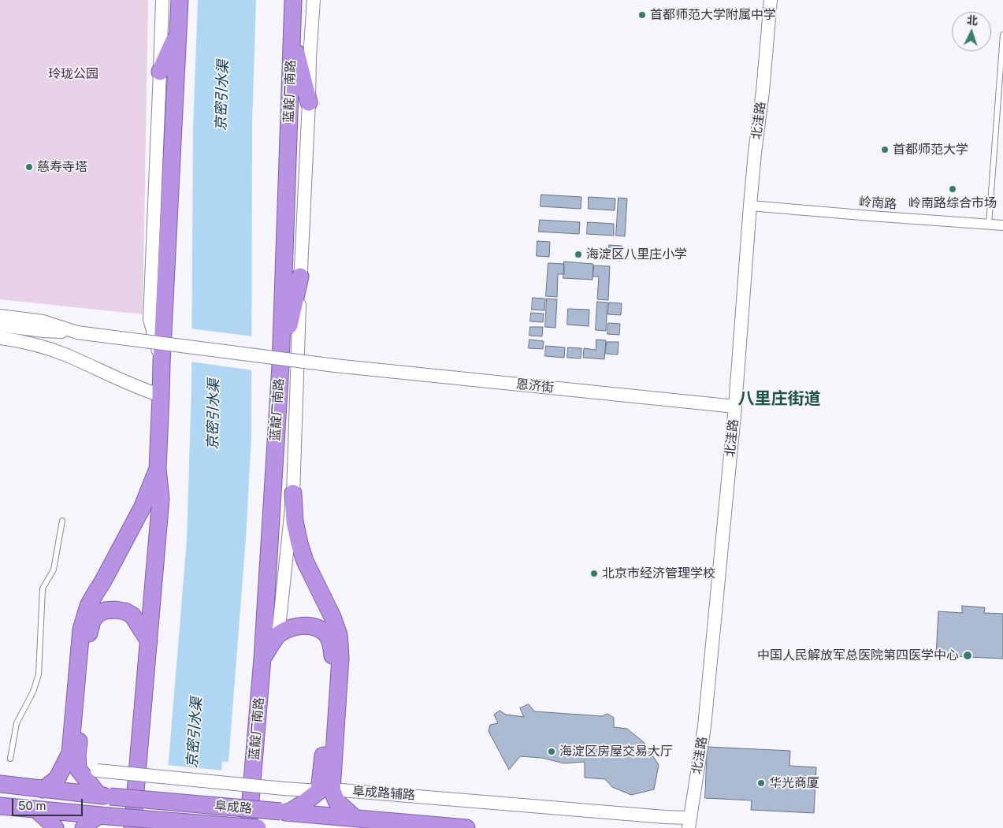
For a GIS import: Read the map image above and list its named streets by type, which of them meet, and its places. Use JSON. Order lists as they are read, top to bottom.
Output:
{
  "streets": {
    "highway": ["蓝靛厂南路", "阜成路"],
    "street": [
      "北洼路",
      "岭南路",
      "恩济街",
      "阜成路辅路"
    ]
  },
  "crossings": [
    ["蓝靛厂南路", "阜成路"],
    ["北洼路", "岭南路"],
    ["北洼路", "恩济街"],
    ["北洼路", "阜成路辅路"]
  ],
  "districts": ["八里庄街道"],
  "water": ["京密引水渠"],
  "parks": ["玲珑公园"],
  "places": [
    "首都师范大学附属中学",
    "首都师范大学",
    "慈寿寺塔",
    "岭南路综合市场",
    "海淀区八里庄小学",
    "北京市经济管理学校",
    "中国人民解放军总医院第四医学中心",
    "海淀区房屋交易大厅",
    "华光商厦"
  ],
  "scale_bar": "50 m",
  "north": "top"
}
